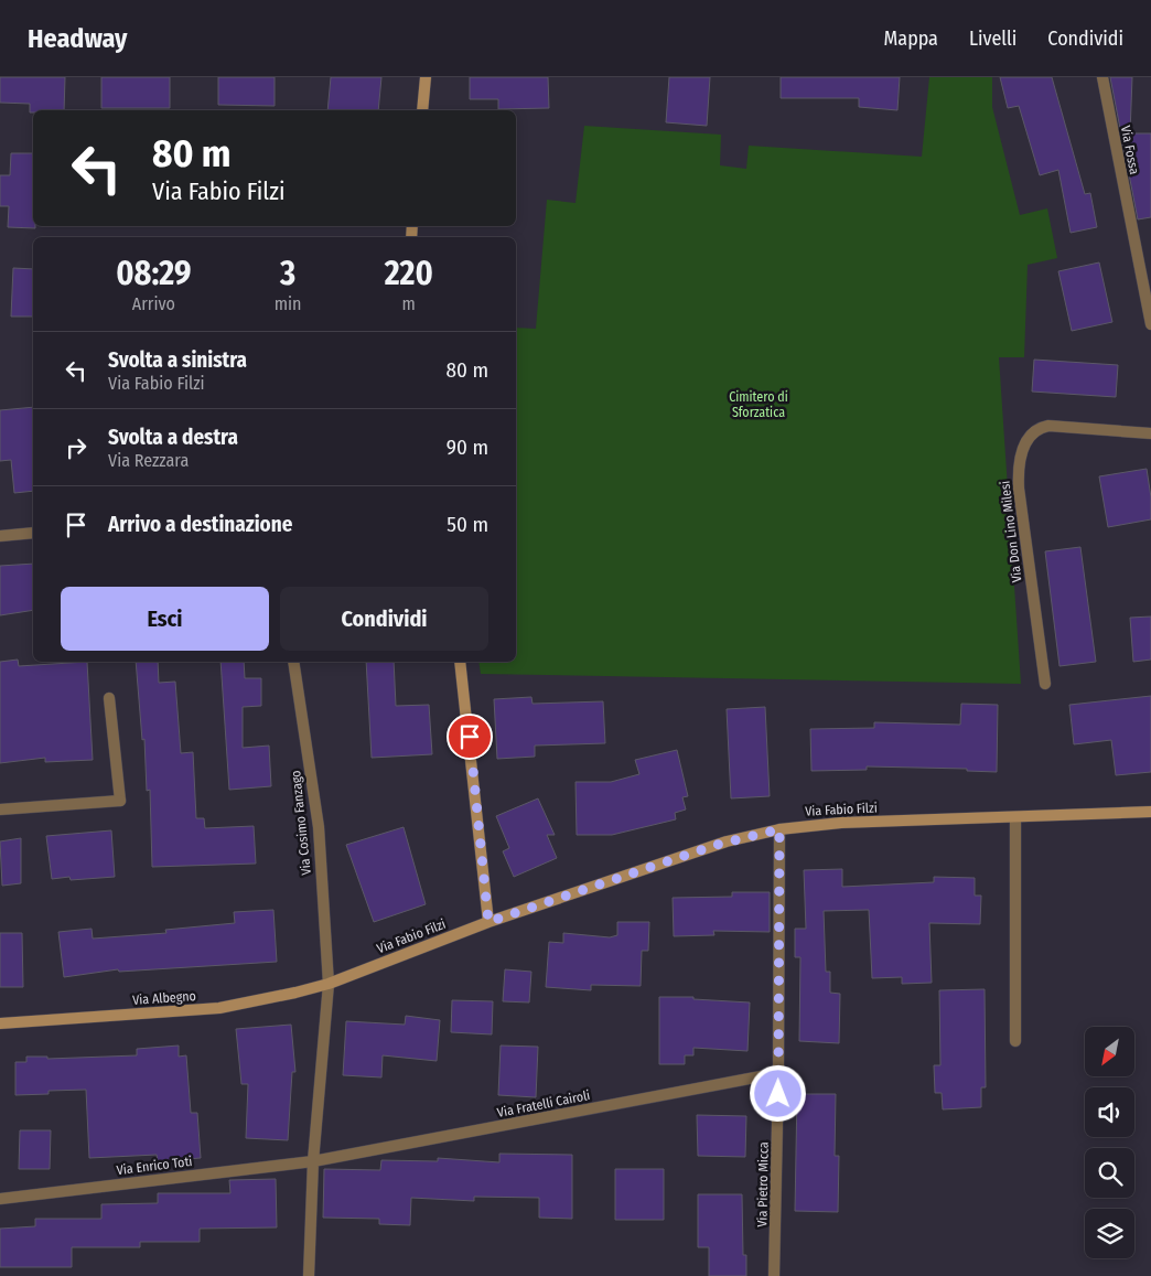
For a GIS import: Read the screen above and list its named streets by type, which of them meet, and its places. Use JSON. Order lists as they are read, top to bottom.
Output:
{
  "streets": {
    "street": [
      "Via Fossa",
      "Via Don Lino Milesi",
      "Via Fabio Filzi",
      "Via Cosimo Fanzago",
      "Via Albegno",
      "Via Fratelli Cairoli",
      "Via Enrico Toti",
      "Via Pietro Micca"
    ]
  },
  "crossings": [
    ["Via Fabio Filzi", "Via Cosimo Fanzago"],
    ["Via Fabio Filzi", "Via Albegno"],
    ["Via Fabio Filzi", "Via Pietro Micca"],
    ["Via Cosimo Fanzago", "Via Albegno"],
    ["Via Cosimo Fanzago", "Via Fratelli Cairoli"],
    ["Via Cosimo Fanzago", "Via Enrico Toti"],
    ["Via Fratelli Cairoli", "Via Enrico Toti"],
    ["Via Fratelli Cairoli", "Via Pietro Micca"]
  ],
  "parks": ["Cimitero di Sforzatica"],
  "north": "bottom left",
  "page": {
    "header": "Headway",
    "nav": ["Mappa", "Livelli", "Condividi"],
    "turn": ["80 m", "Via Fabio Filzi"],
    "eta": [
      "08:29",
      "Arrivo",
      "3",
      "min",
      "220",
      "m"
    ],
    "list": [
      {
        "name": "Svolta a sinistra",
        "note": "Via Fabio Filzi",
        "value": "80 m"
      },
      {
        "name": "Svolta a destra",
        "note": "Via Rezzara",
        "value": "90 m"
      },
      {
        "name": "Arrivo a destinazione",
        "value": "50 m"
      }
    ],
    "buttons": ["Esci", "Condividi"]
  }
}
